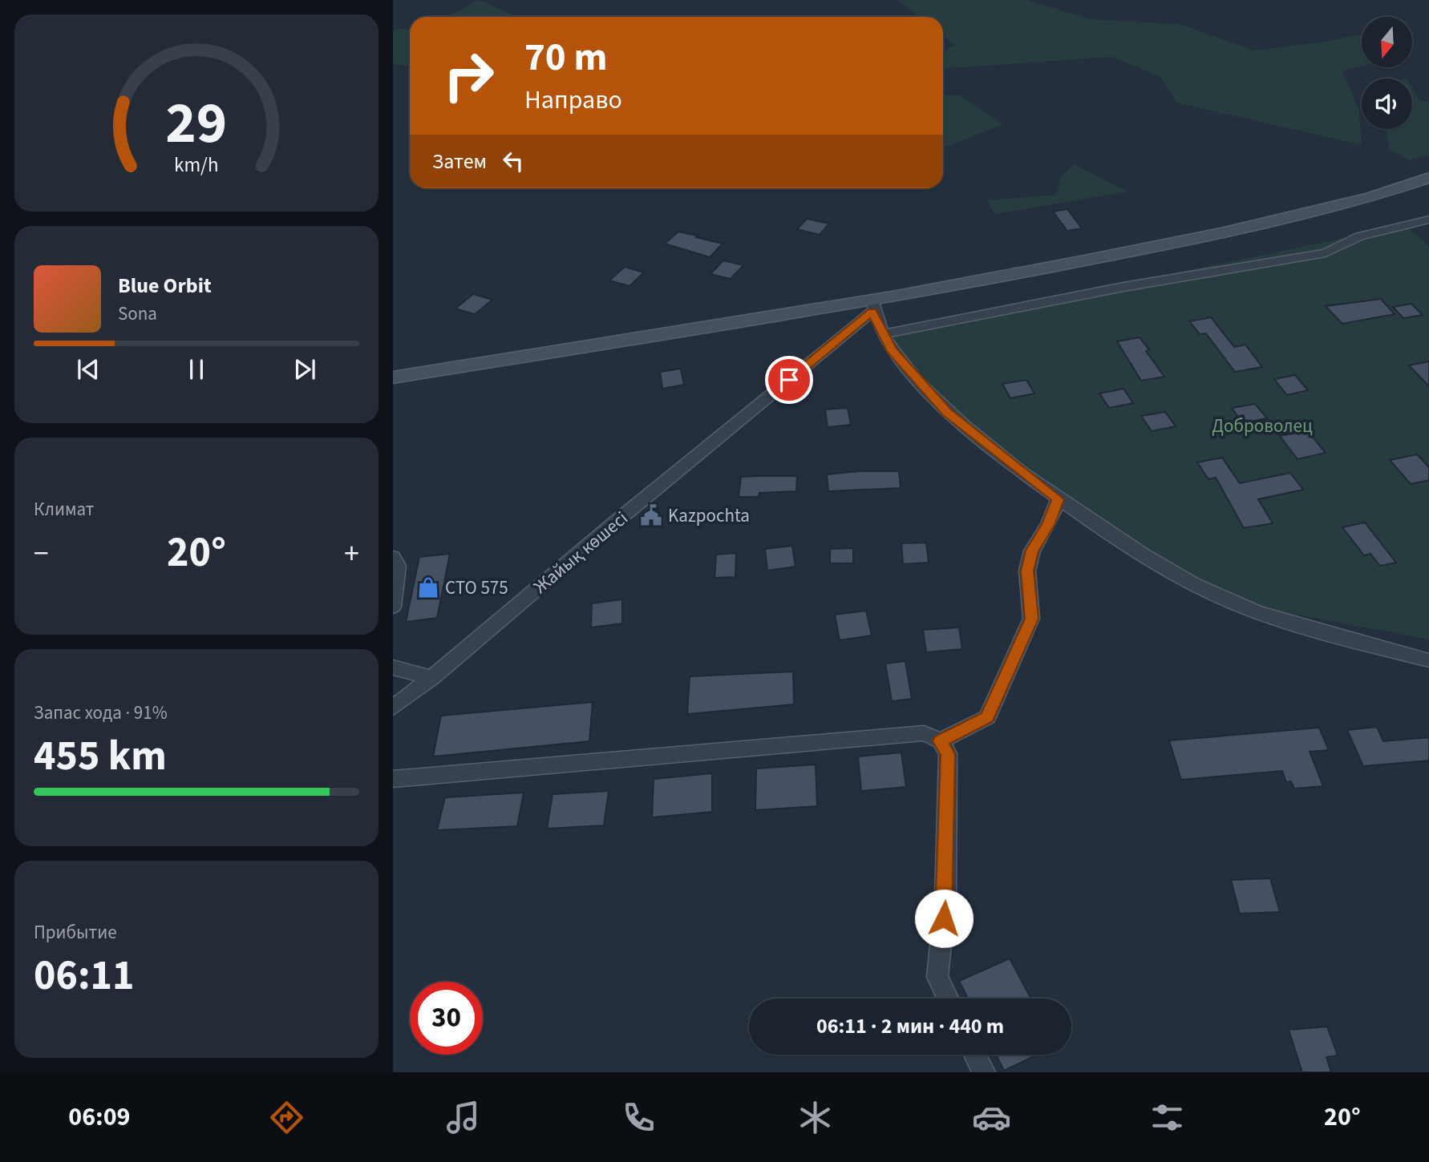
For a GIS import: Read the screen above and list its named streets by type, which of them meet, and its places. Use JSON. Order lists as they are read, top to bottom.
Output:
{
  "streets": {
    "street": ["Жайық көшесі"]
  },
  "parks": ["Доброволец"],
  "places": {
    "public building": ["Kazpochta"],
    "shop": ["СТО 575"]
  },
  "north": "bottom",
  "page": {
    "turn": ["70 m", "Направо"],
    "then": "Затем",
    "song": ["Blue Orbit", "Sona"],
    "tile": [
      "Климат",
      ["Запас хода · 91%", "455 km"],
      ["Прибытие", "06:11"]
    ],
    "heat": ["−", "20°", "+"],
    "limit": "30",
    "trip": "06:11 · 2 мин · 440 m",
    "tabs": ["06:09", "20°"],
    "gauge": ["29", "km/h"]
  }
}
